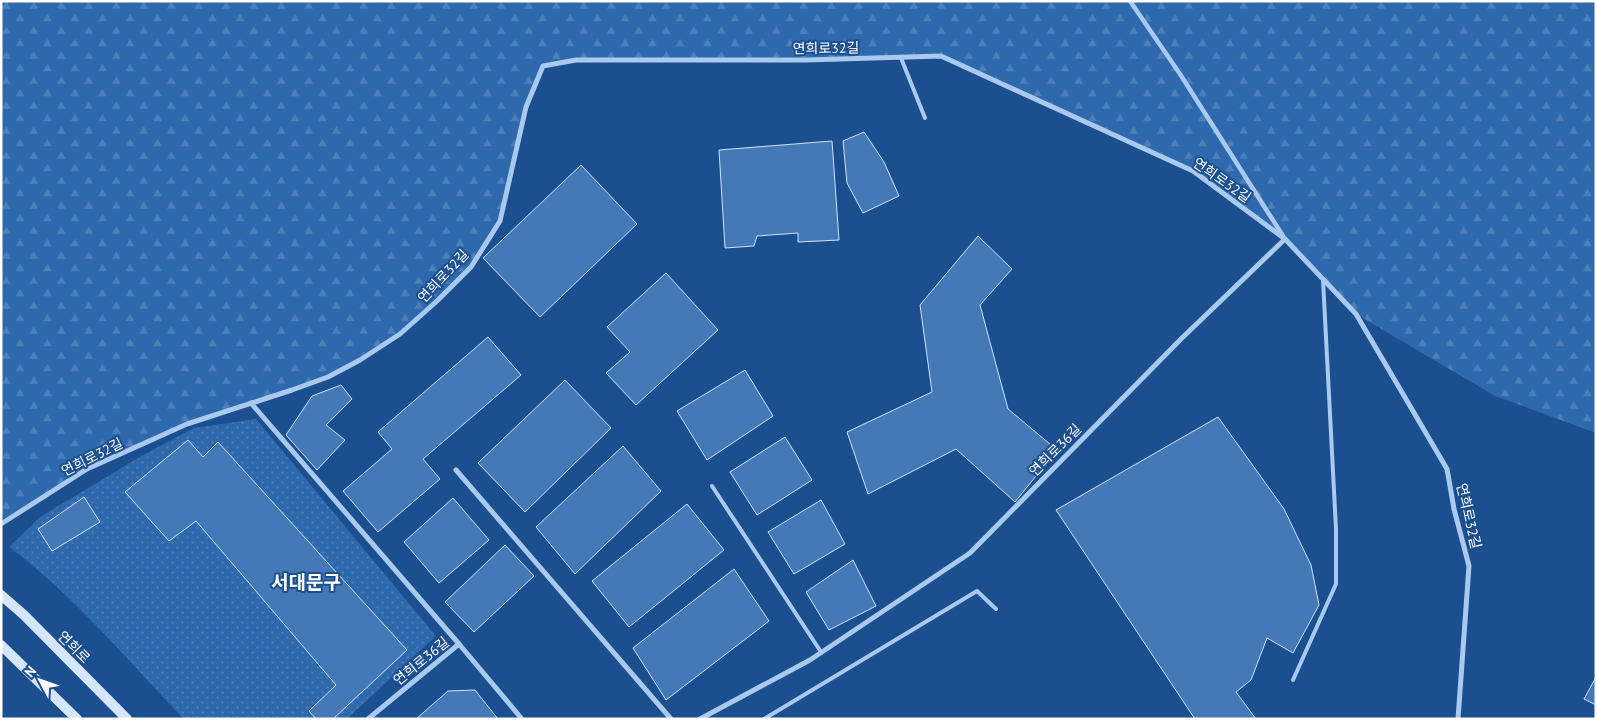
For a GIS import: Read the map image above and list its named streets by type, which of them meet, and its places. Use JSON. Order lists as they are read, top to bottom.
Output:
{
  "streets": {
    "main road": ["연희로"],
    "street": ["연희로32길", "연희로36길"]
  },
  "crossings": [
    ["연희로32길", "연희로36길"]
  ],
  "districts": ["서대문구"],
  "north": "top left"
}
